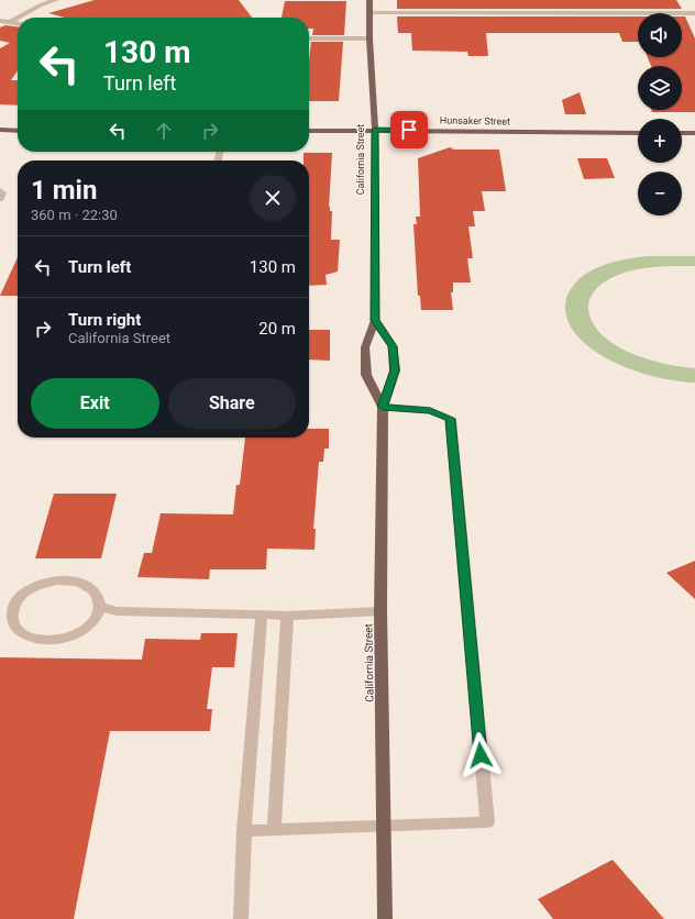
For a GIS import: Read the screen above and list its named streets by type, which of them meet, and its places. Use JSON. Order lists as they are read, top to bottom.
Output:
{
  "streets": {
    "main road": ["Hunsaker Street", "California Street"]
  },
  "crossings": [
    ["Hunsaker Street", "California Street"]
  ],
  "page": {
    "map_buttons": ["+", "−"],
    "turn": ["130 m", "Turn left"],
    "heading": ["1 min", "360 m · 22:30"],
    "list": [
      {
        "name": "Turn left",
        "value": "130 m"
      },
      {
        "name": "Turn right",
        "note": "California Street",
        "value": "20 m"
      }
    ],
    "buttons": ["Exit", "Share"]
  }
}
